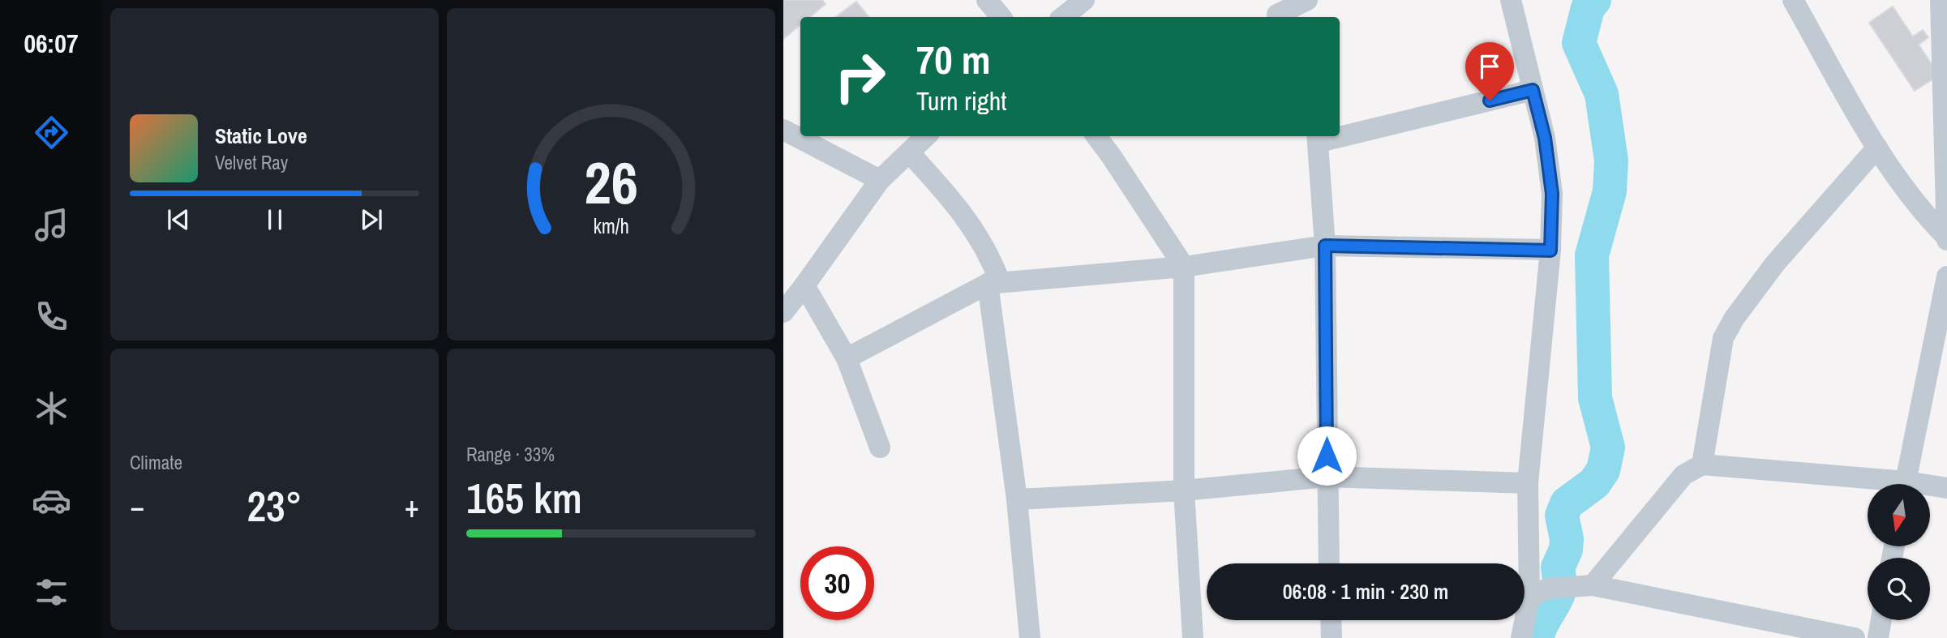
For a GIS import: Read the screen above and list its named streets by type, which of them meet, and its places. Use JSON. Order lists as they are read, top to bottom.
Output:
{
  "north": "bottom",
  "page": {
    "tabs": "06:07",
    "turn": ["70 m", "Turn right"],
    "song": ["Static Love", "Velvet Ray"],
    "tile": [
      "Climate",
      ["Range · 33%", "165 km"]
    ],
    "heat": ["−", "23°", "+"],
    "limit": "30",
    "trip": "06:08 · 1 min · 230 m",
    "gauge": ["26", "km/h"]
  }
}
